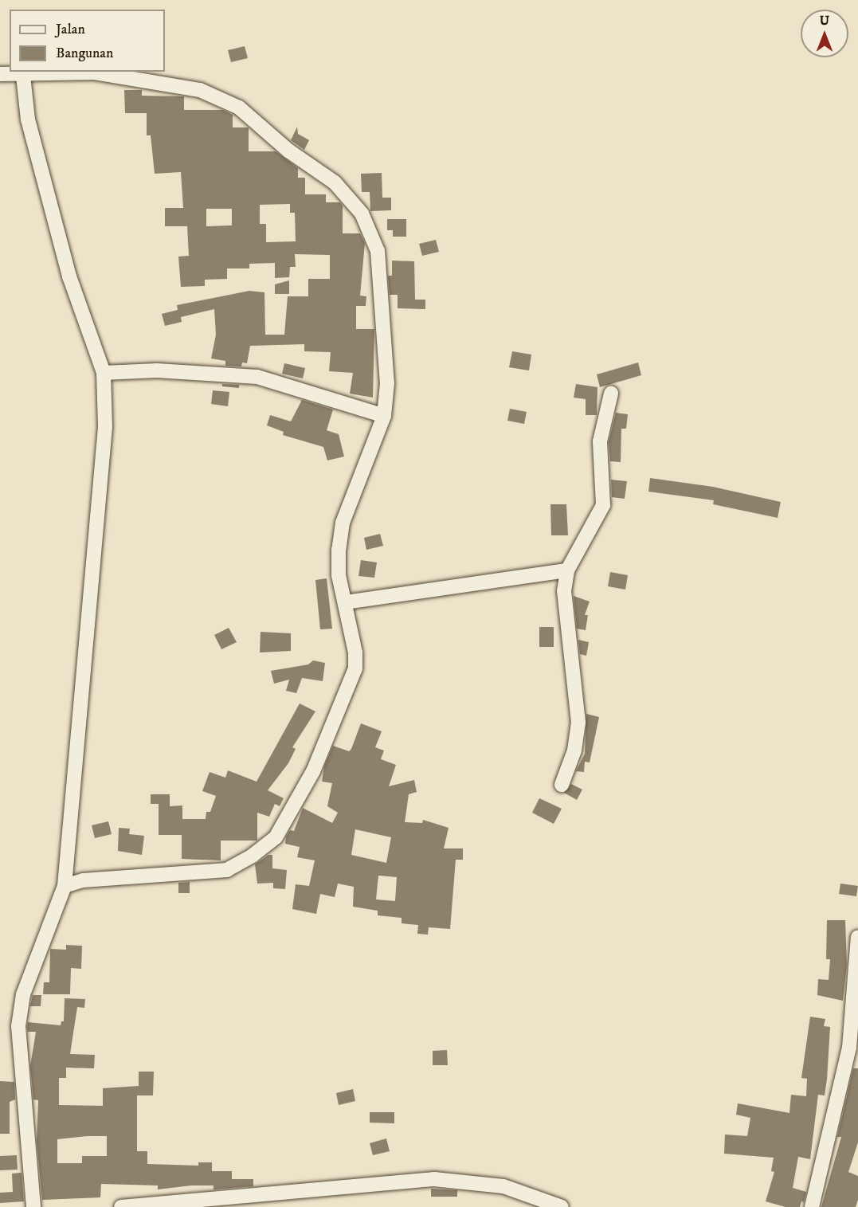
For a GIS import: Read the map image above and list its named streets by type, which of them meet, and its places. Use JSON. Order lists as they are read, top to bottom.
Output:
{
  "legend": ["Jalan", "Bangunan"],
  "north": "top"
}
